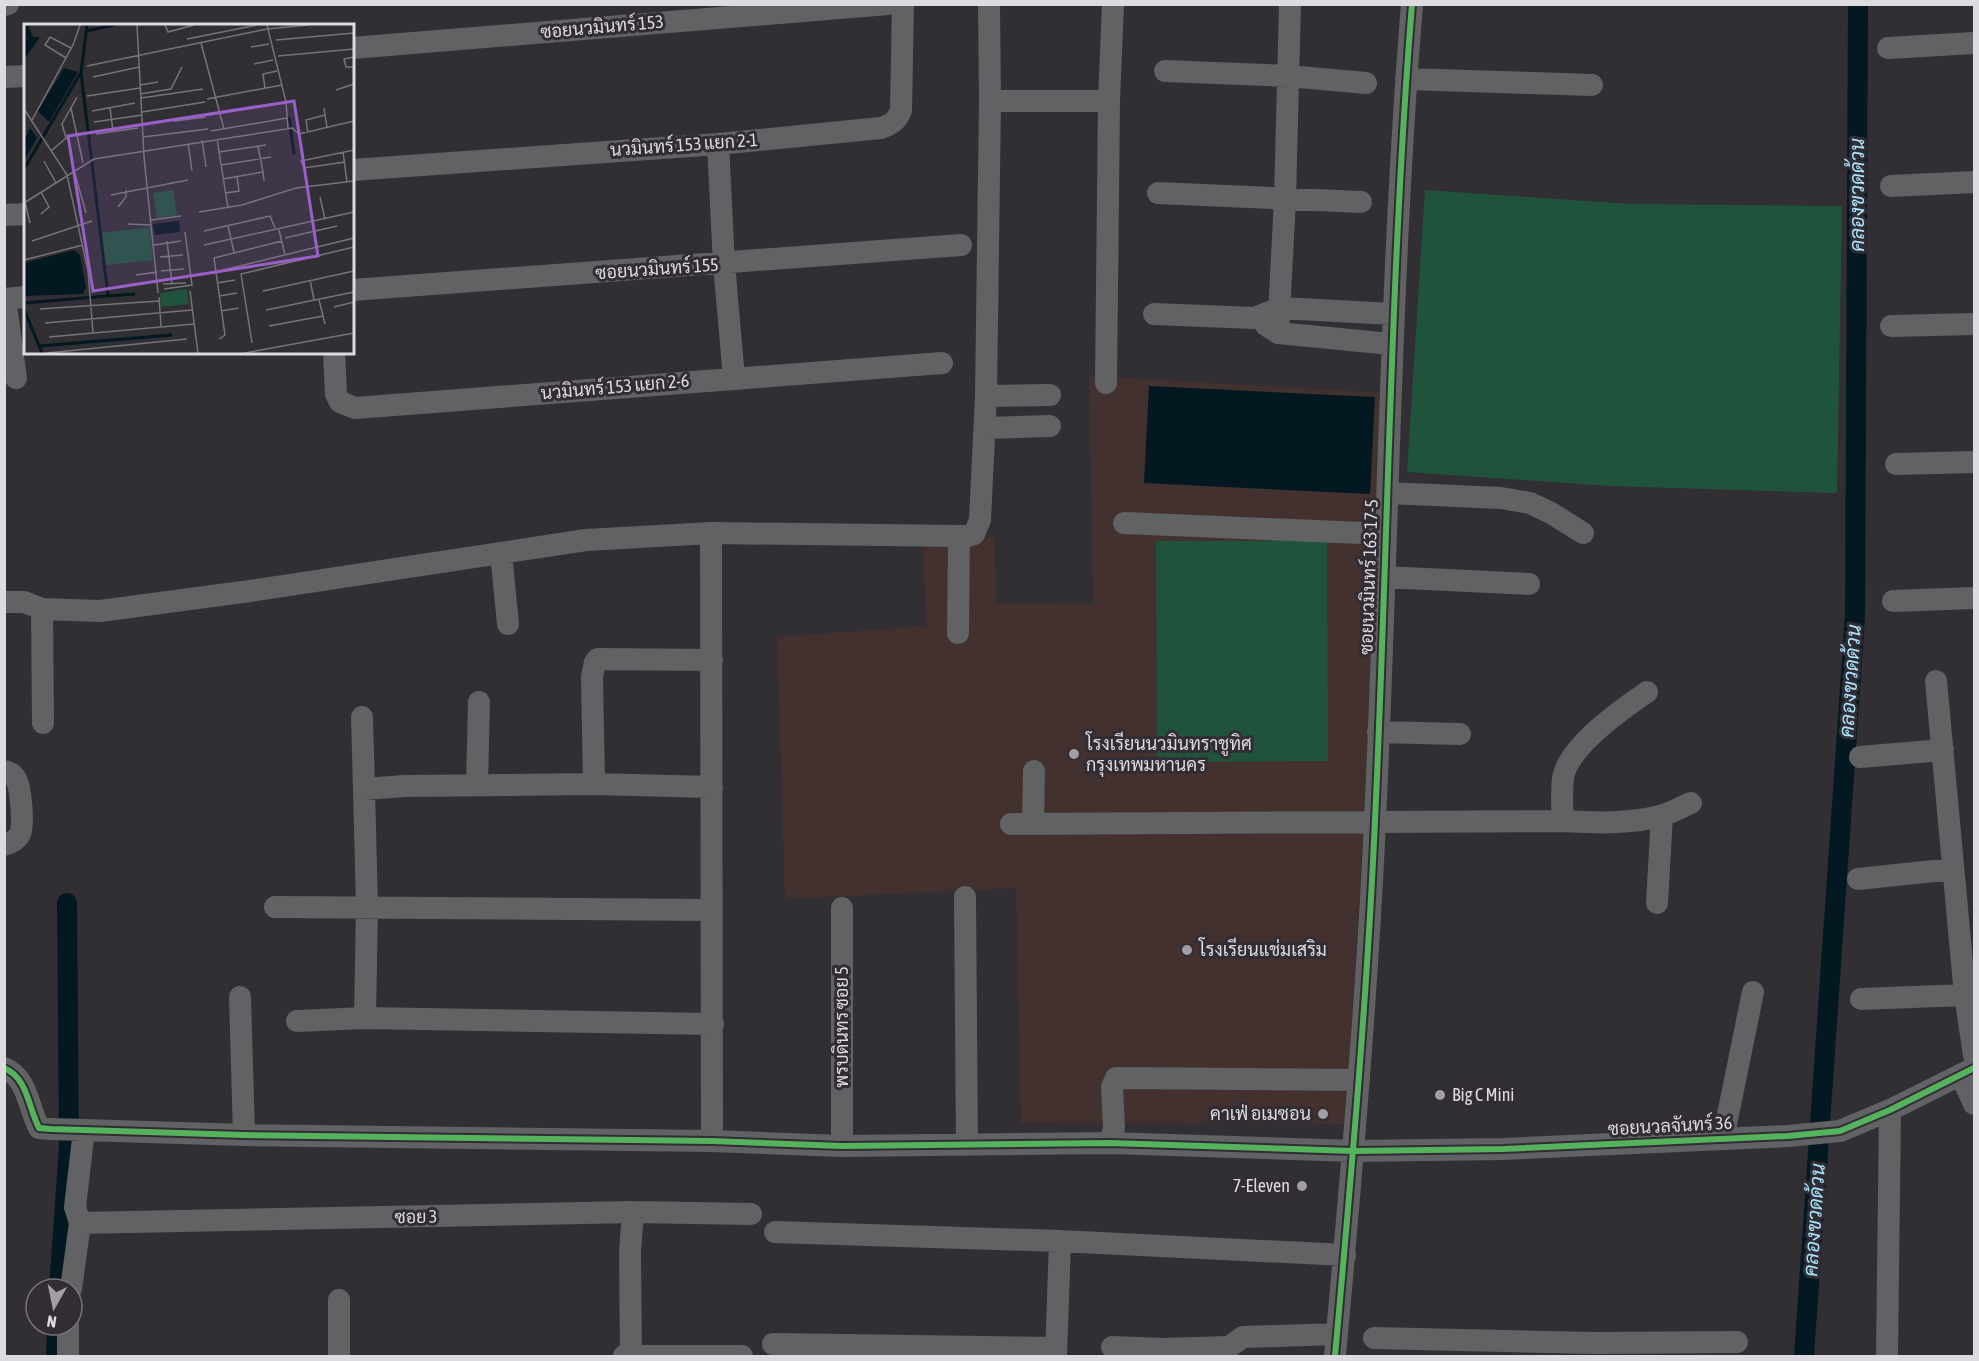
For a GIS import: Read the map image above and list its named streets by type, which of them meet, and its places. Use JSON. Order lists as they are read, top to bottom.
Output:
{
  "streets": {
    "street": [
      "ซอยนวมินทร์ 153",
      "นวมินทร์ 153 แยก 2-1",
      "ซอยนวมินทร์ 155",
      "นวมินทร์ 153 แยก 2-6",
      "ซอยนวมินทร์ 163 17-5",
      "พรบดินทร ซอย 5",
      "ซอยนวลจันทร์ 36",
      "ซอย 3"
    ]
  },
  "crossings": [
    ["ซอยนวมินทร์ 163 17-5", "ซอยนวลจันทร์ 36"],
    ["พรบดินทร ซอย 5", "ซอยนวลจันทร์ 36"]
  ],
  "water": ["คลองขวดด้วน"],
  "places": [
    "โรงเรียนนวมินทราชูทิศ กรุงเทพมหานคร",
    "โรงเรียนแช่มเสริม",
    "Big C Mini",
    "คาเฟ่ อเมซอน",
    "7-Eleven"
  ],
  "north": "bottom"
}
